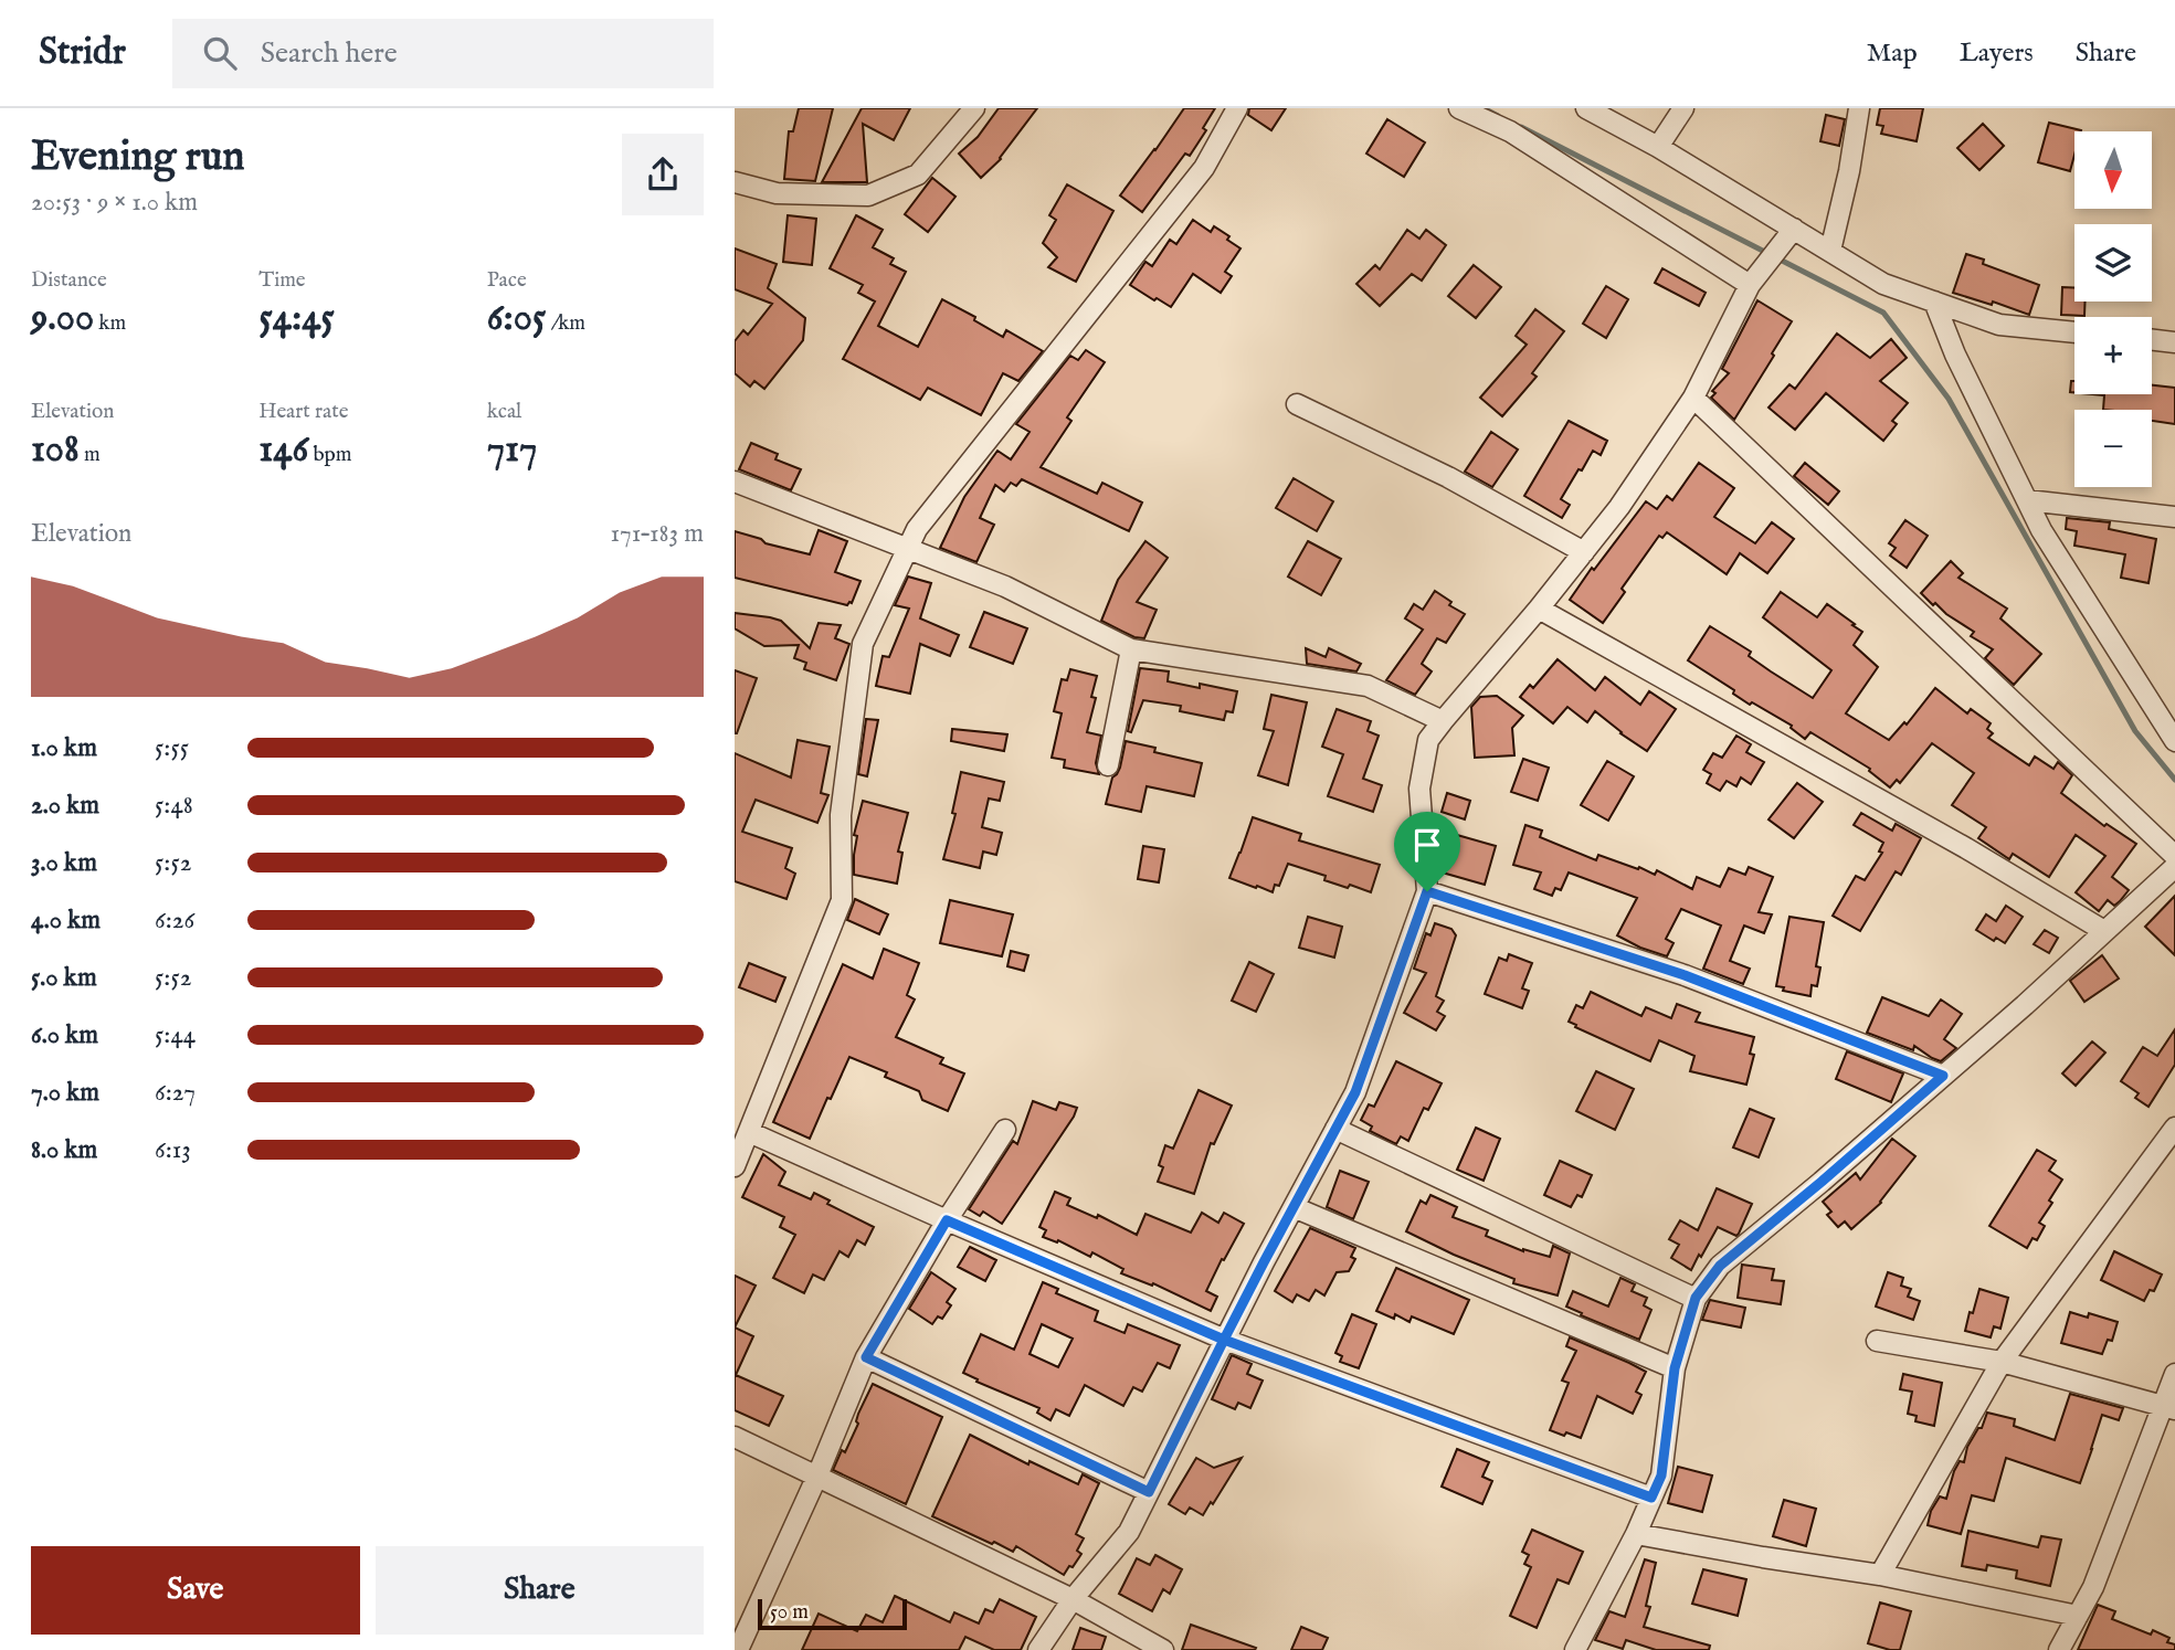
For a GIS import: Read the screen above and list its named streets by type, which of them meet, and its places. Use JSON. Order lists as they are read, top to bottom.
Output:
{
  "scale_bar": "50 m",
  "north": "bottom",
  "page": {
    "header": "Stridr",
    "search": "Search here",
    "nav": ["Map", "Layers", "Share"],
    "heading": ["Evening run", "20:53 · 9 × 1.0 km"],
    "map_buttons": ["+", "−"],
    "stats": [
      ["Distance", "9.00 km"],
      ["Time", "54:45"],
      ["Pace", "6:05 /km"],
      ["Elevation", "108 m"],
      ["Heart rate", "146 bpm"],
      ["kcal", "717"]
    ],
    "chart": ["Elevation", "171–183 m"],
    "list": [
      {
        "name": "1.0 km",
        "note": "5:55"
      },
      {
        "name": "2.0 km",
        "note": "5:48"
      },
      {
        "name": "3.0 km",
        "note": "5:52"
      },
      {
        "name": "4.0 km",
        "note": "6:26"
      },
      {
        "name": "5.0 km",
        "note": "5:52"
      },
      {
        "name": "6.0 km",
        "note": "5:44"
      },
      {
        "name": "7.0 km",
        "note": "6:27"
      },
      {
        "name": "8.0 km",
        "note": "6:13"
      }
    ],
    "buttons": ["Save", "Share"],
    "scale": "50 m"
  }
}
